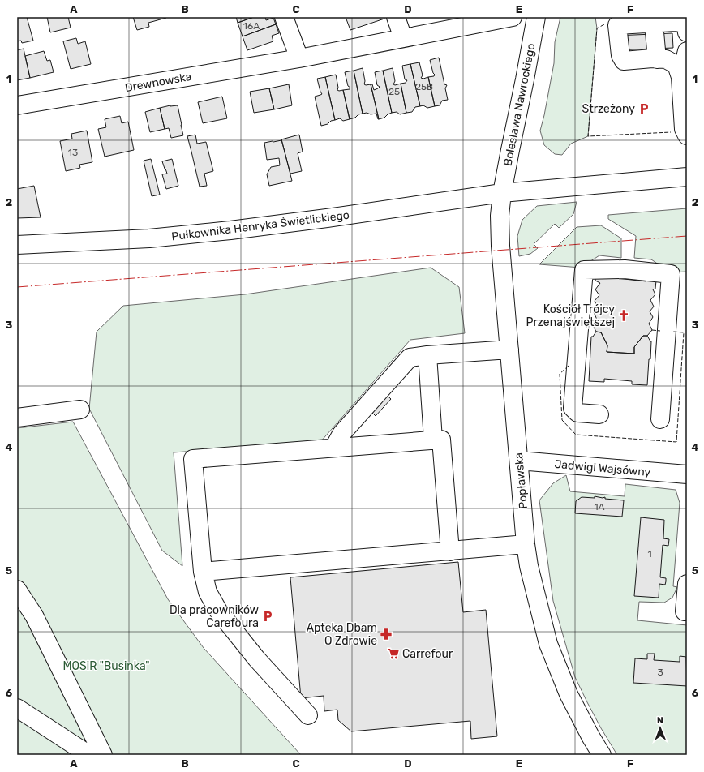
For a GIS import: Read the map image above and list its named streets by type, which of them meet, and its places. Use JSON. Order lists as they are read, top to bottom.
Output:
{
  "streets": {
    "street": [
      "Drewnowska",
      "Bolesława Nawrockiego",
      "Pułkownika Henryka Świetlickiego",
      "Jadwigi Wajsówny",
      "Popławska"
    ]
  },
  "crossings": [
    ["Bolesława Nawrockiego", "Pułkownika Henryka Świetlickiego"],
    ["Bolesława Nawrockiego", "Popławska"],
    ["Pułkownika Henryka Świetlickiego", "Popławska"],
    ["Jadwigi Wajsówny", "Popławska"]
  ],
  "parks": ["MOSiR \"Businka\""],
  "places": {
    "parking": ["Strzeżony", "Dla pracowników Carefoura"],
    "church": ["Kościół Trójcy Przenajświętszej"],
    "pharmacy": ["Apteka Dbam O Zdrowie"],
    "supermarket": ["Carrefour"]
  },
  "house_numbers": [
    "16A",
    "25B",
    "25",
    "13",
    "1A",
    "1",
    "3"
  ],
  "north": "top",
  "grid": {
    "columns": [
      "A",
      "B",
      "C",
      "D",
      "E",
      "F"
    ],
    "rows": [
      "1",
      "2",
      "3",
      "4",
      "5",
      "6"
    ]
  }
}
